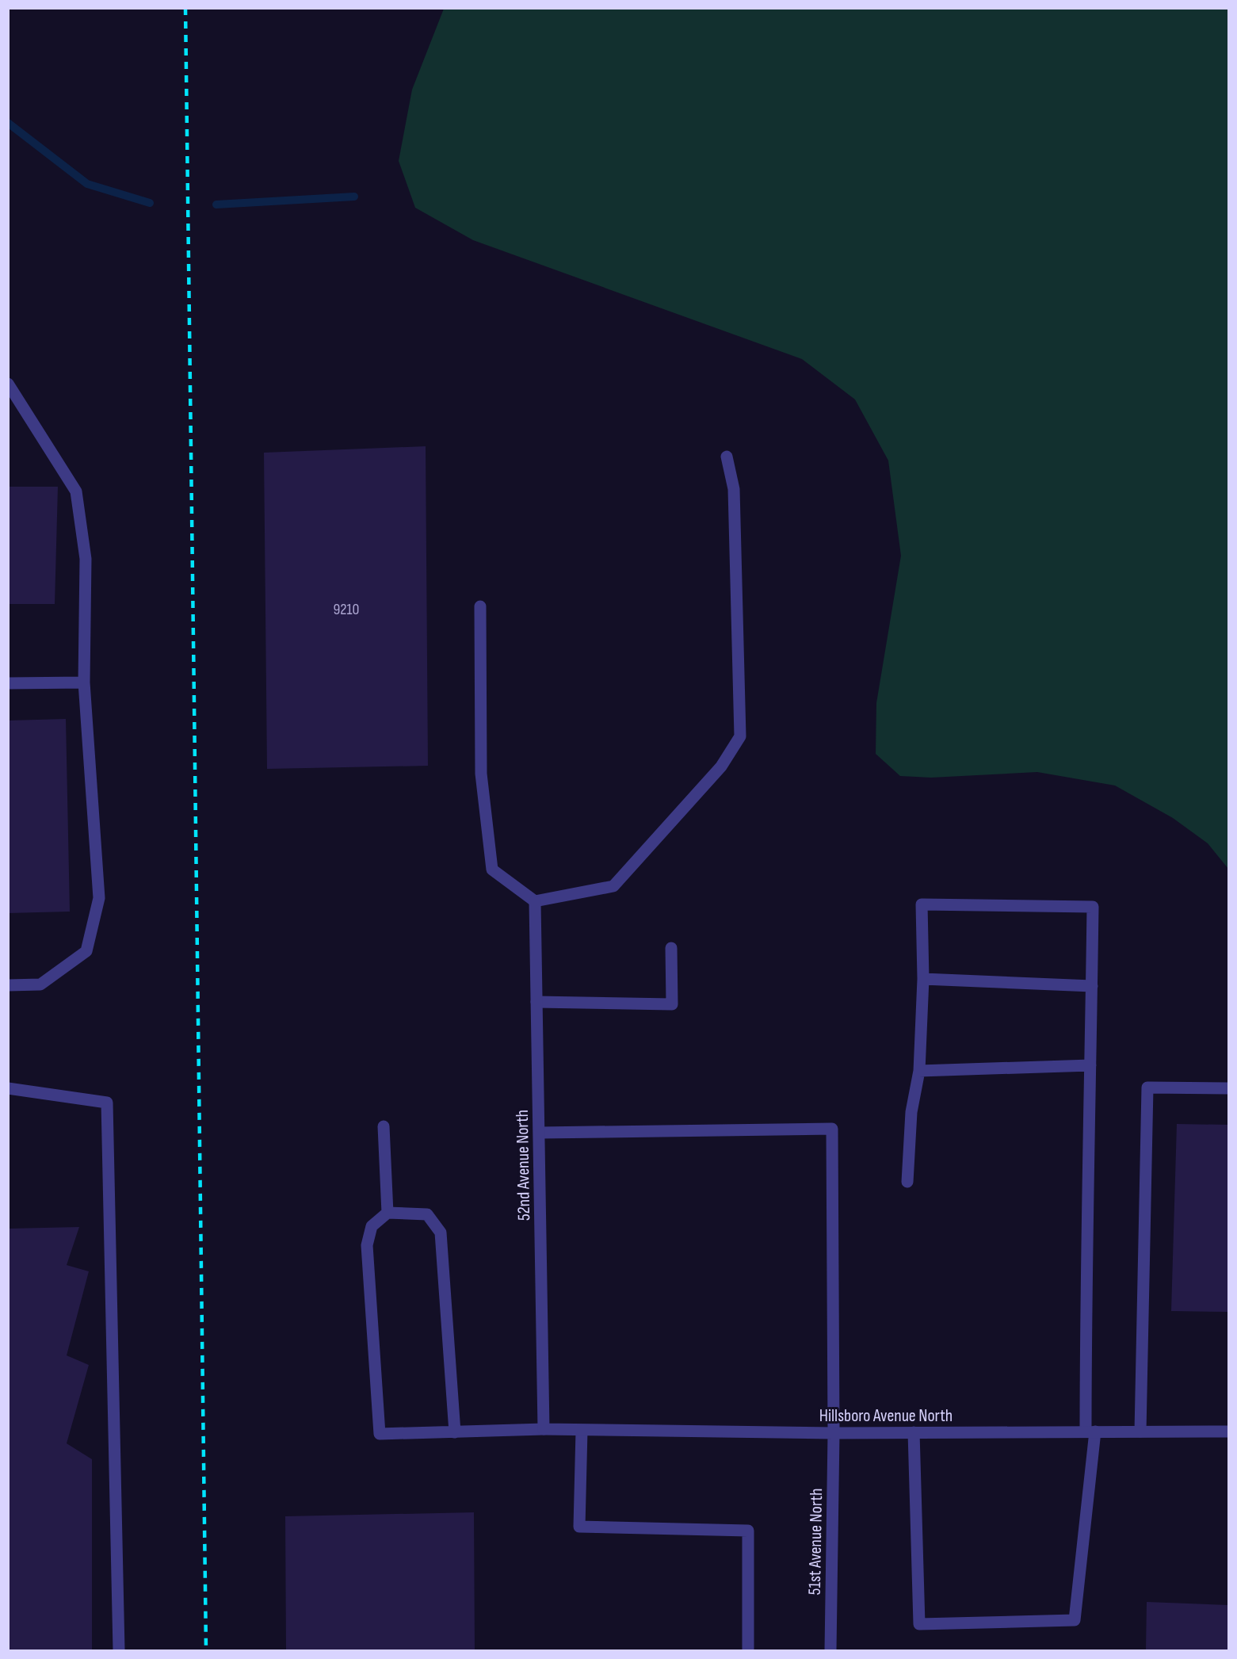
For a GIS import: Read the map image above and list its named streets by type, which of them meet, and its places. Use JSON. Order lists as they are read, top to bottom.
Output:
{
  "streets": {
    "street": ["52nd Avenue North", "Hillsboro Avenue North", "51st Avenue North"]
  },
  "crossings": [
    ["52nd Avenue North", "Hillsboro Avenue North"],
    ["52nd Avenue North", "51st Avenue North"],
    ["Hillsboro Avenue North", "51st Avenue North"]
  ],
  "house_numbers": ["9210"]
}
